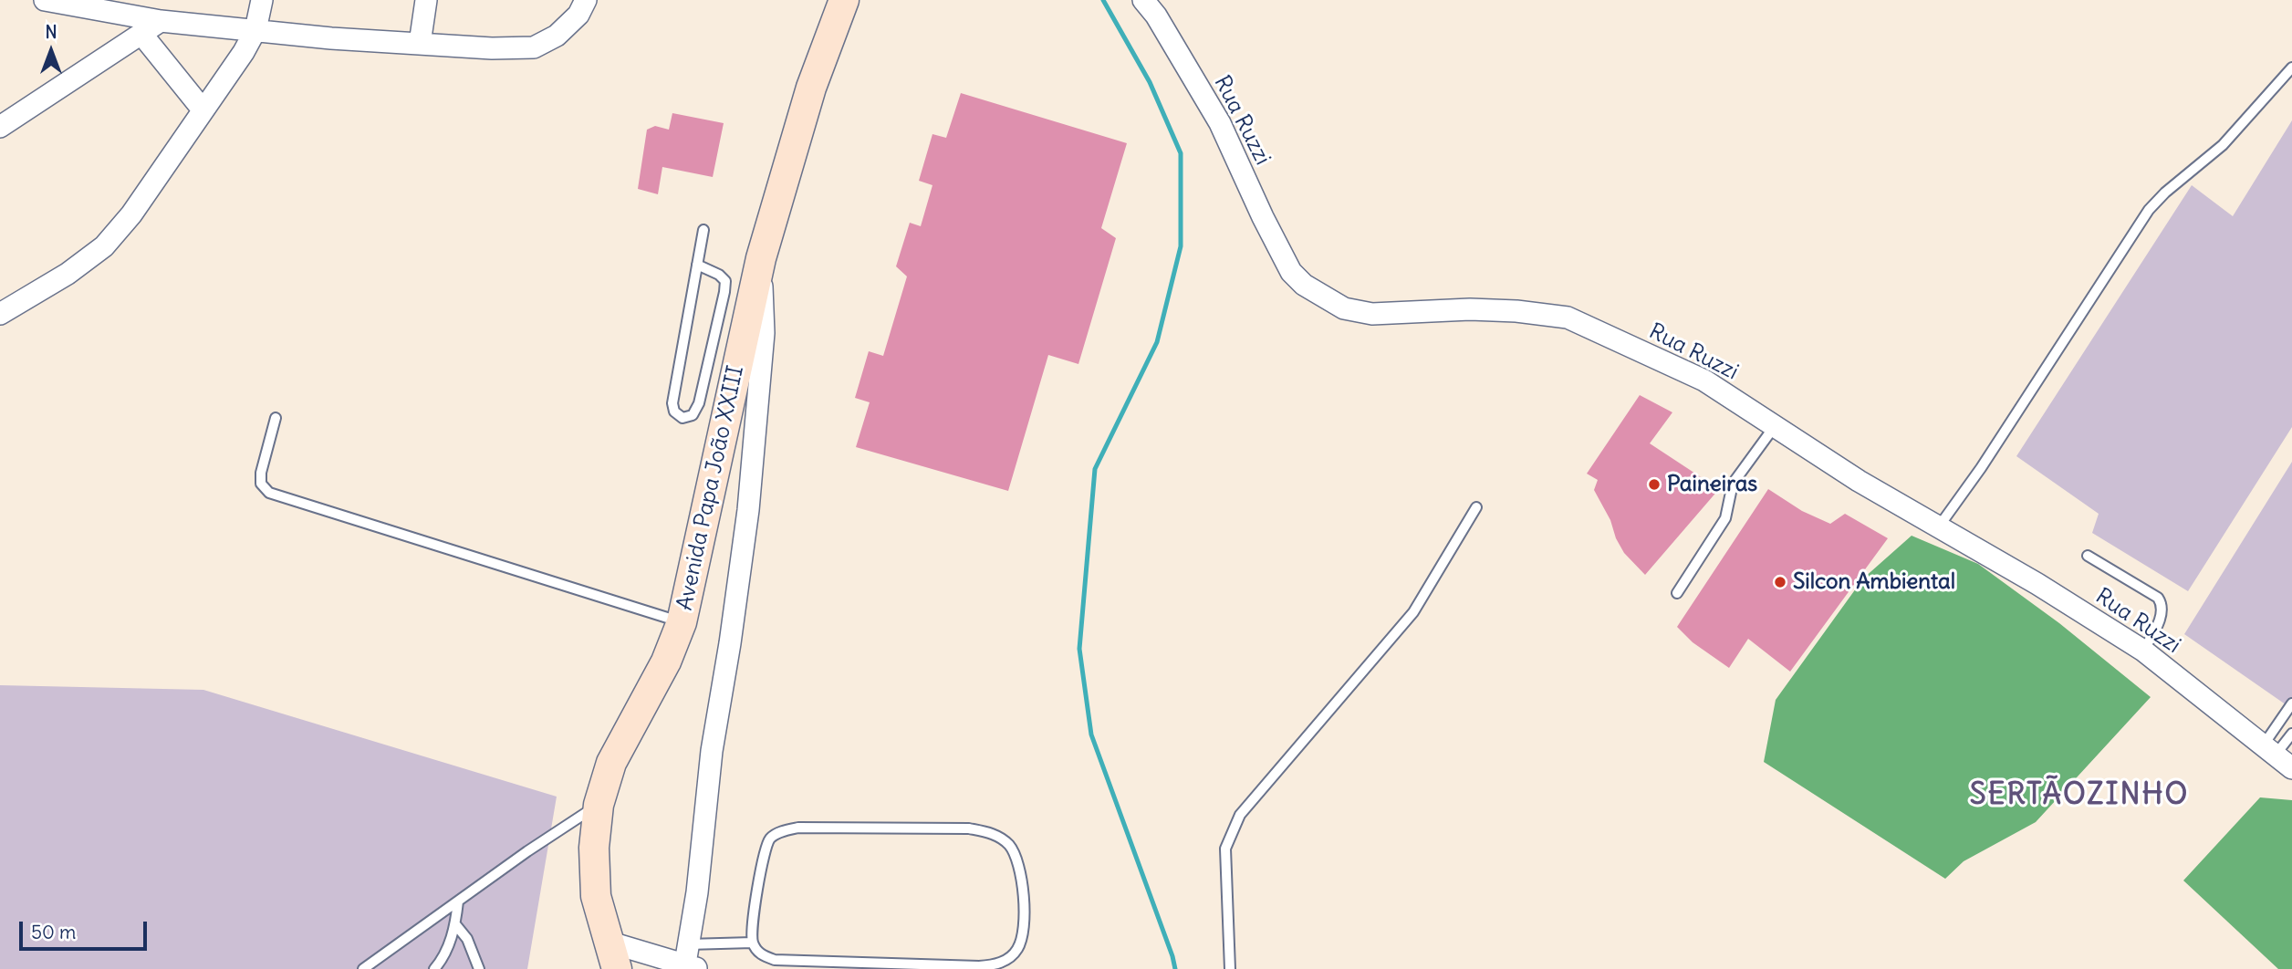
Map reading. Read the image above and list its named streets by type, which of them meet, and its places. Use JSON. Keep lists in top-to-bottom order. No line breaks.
{"streets":{"street":["Rua Ruzzi","Avenida Papa João XXIII"]},"districts":["SERTÃOZINHO"],"places":["Paineiras","Silcon Ambiental"],"scale_bar":"50 m","north":"top"}
